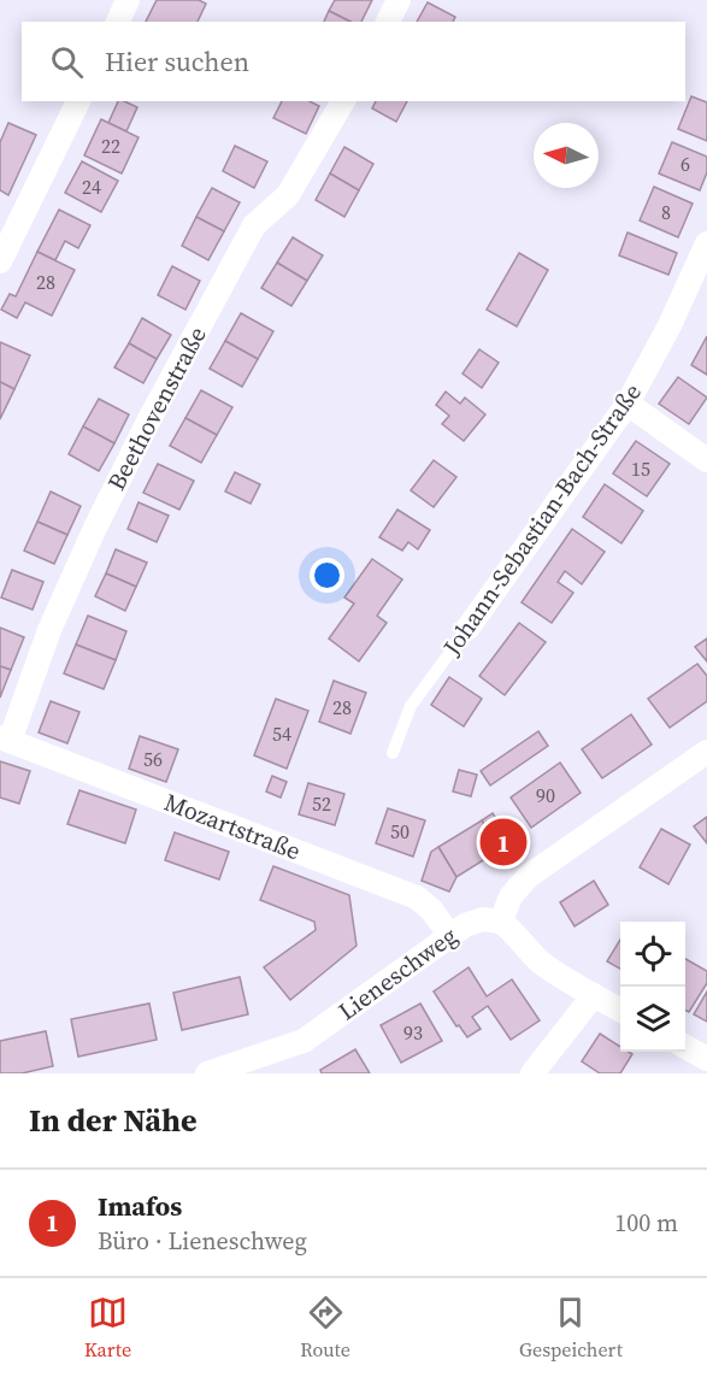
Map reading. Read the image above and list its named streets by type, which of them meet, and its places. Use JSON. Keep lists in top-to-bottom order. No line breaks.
{"streets":{"street":["Beethovenstraße","Johann-Sebastian-Bach-Straße","Mozartstraße","Lieneschweg"]},"crossings":[["Beethovenstraße","Mozartstraße"],["Mozartstraße","Lieneschweg"]],"house_numbers":["22","6","24","8","28","15","28","54","56","90","52","50","93"],"north":"left","page":{"search":"Hier suchen","pins":"1","heading":"In der Nähe","list":[{"mark":"1","name":"Imafos","note":"Büro · Lieneschweg","value":"100 m"}],"nav":["Karte","Route","Gespeichert"]}}
